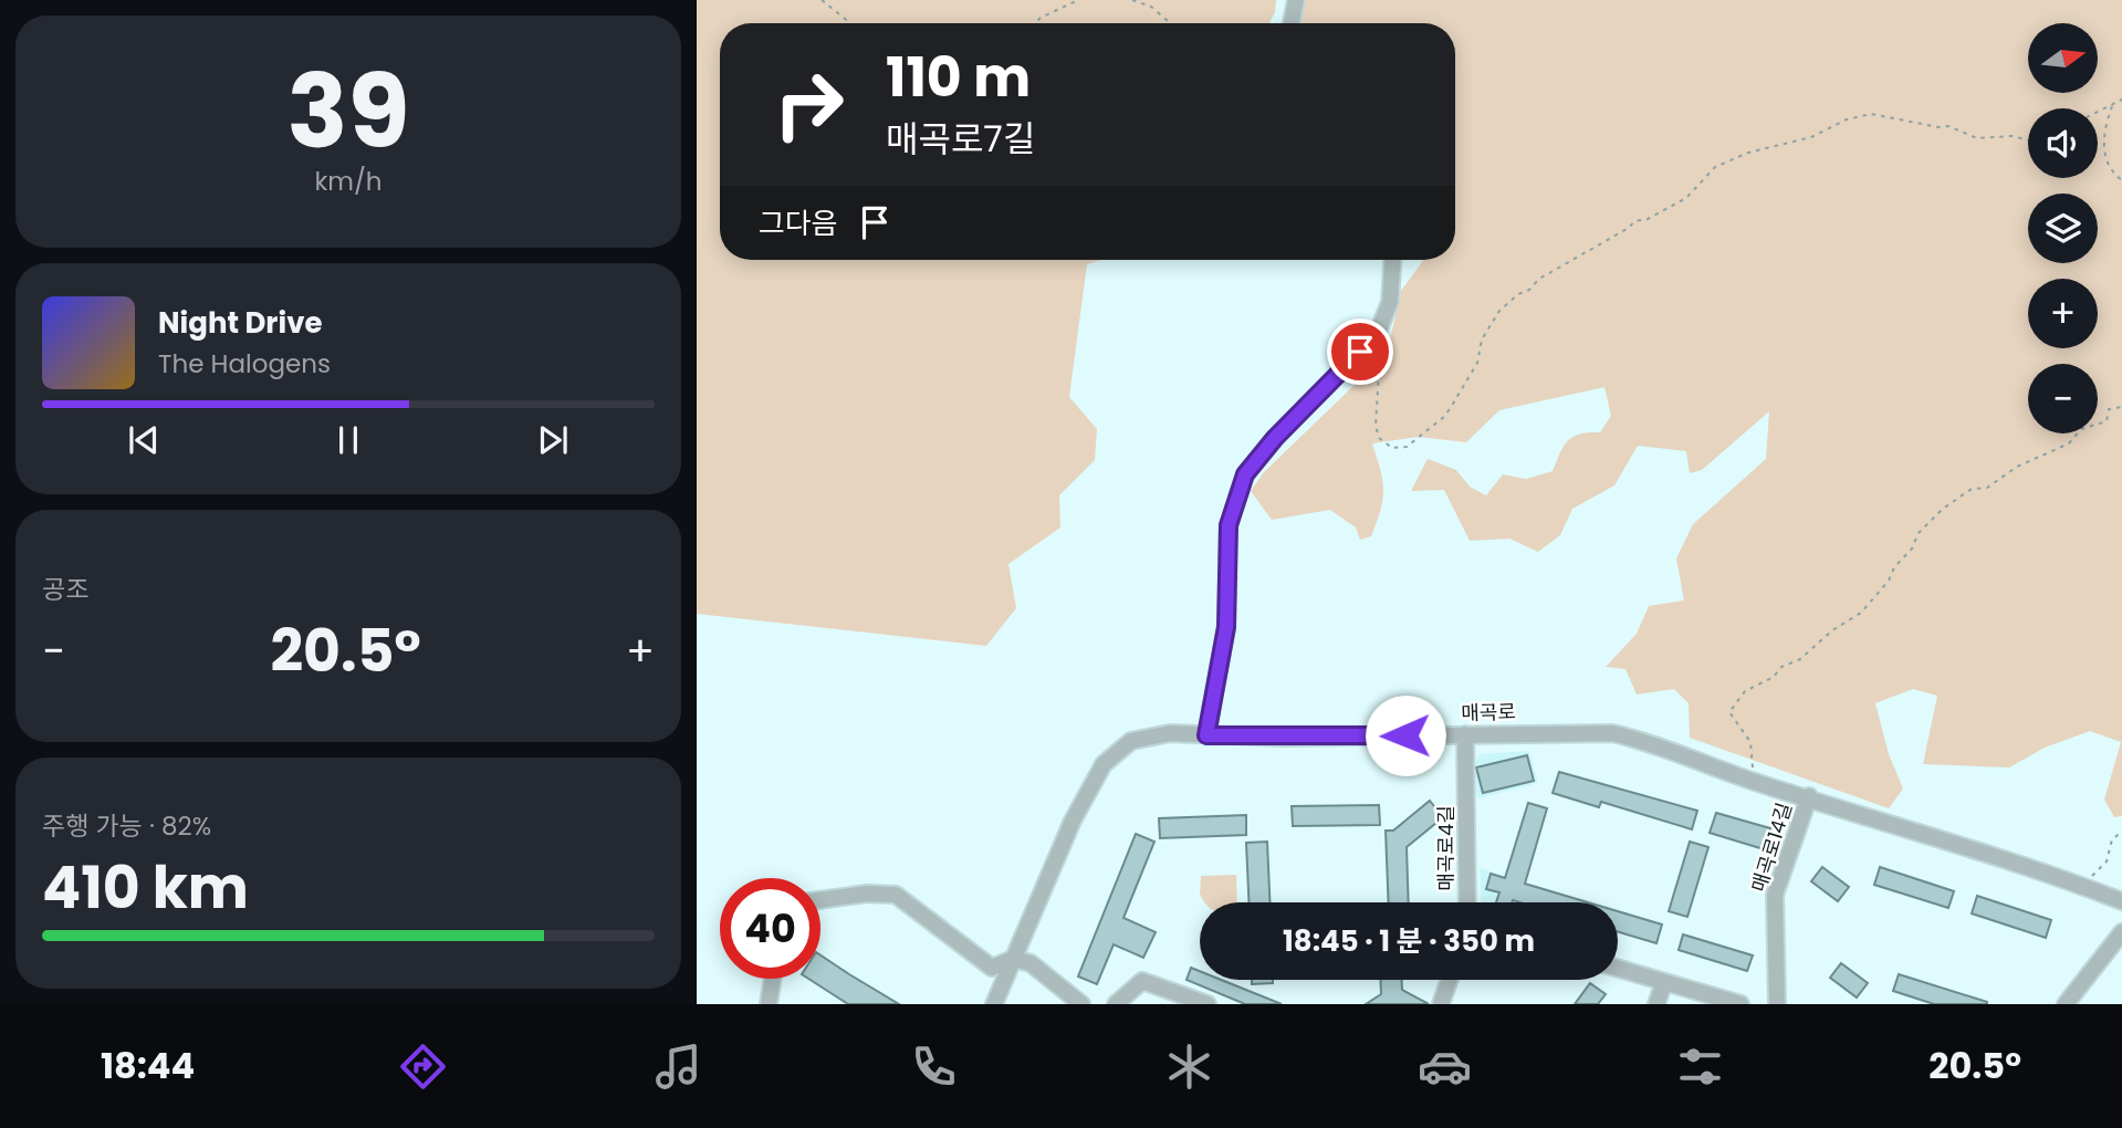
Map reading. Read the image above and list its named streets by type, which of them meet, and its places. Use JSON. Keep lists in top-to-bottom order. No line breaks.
{"streets":{"street":["매곡로","매곡로14길","매곡로4길"]},"crossings":[["매곡로","매곡로14길"],["매곡로","매곡로4길"]],"north":"right","page":{"tile":[["39","km/h"],"공조",["주행 가능 · 82%","410 km"]],"map_buttons":["+","−"],"turn":["110 m","매곡로7길"],"then":"그다음","song":["Night Drive","The Halogens"],"heat":["−","20.5°","+"],"limit":"40","trip":"18:45 · 1 분 · 350 m","tabs":["18:44","20.5°"]}}
